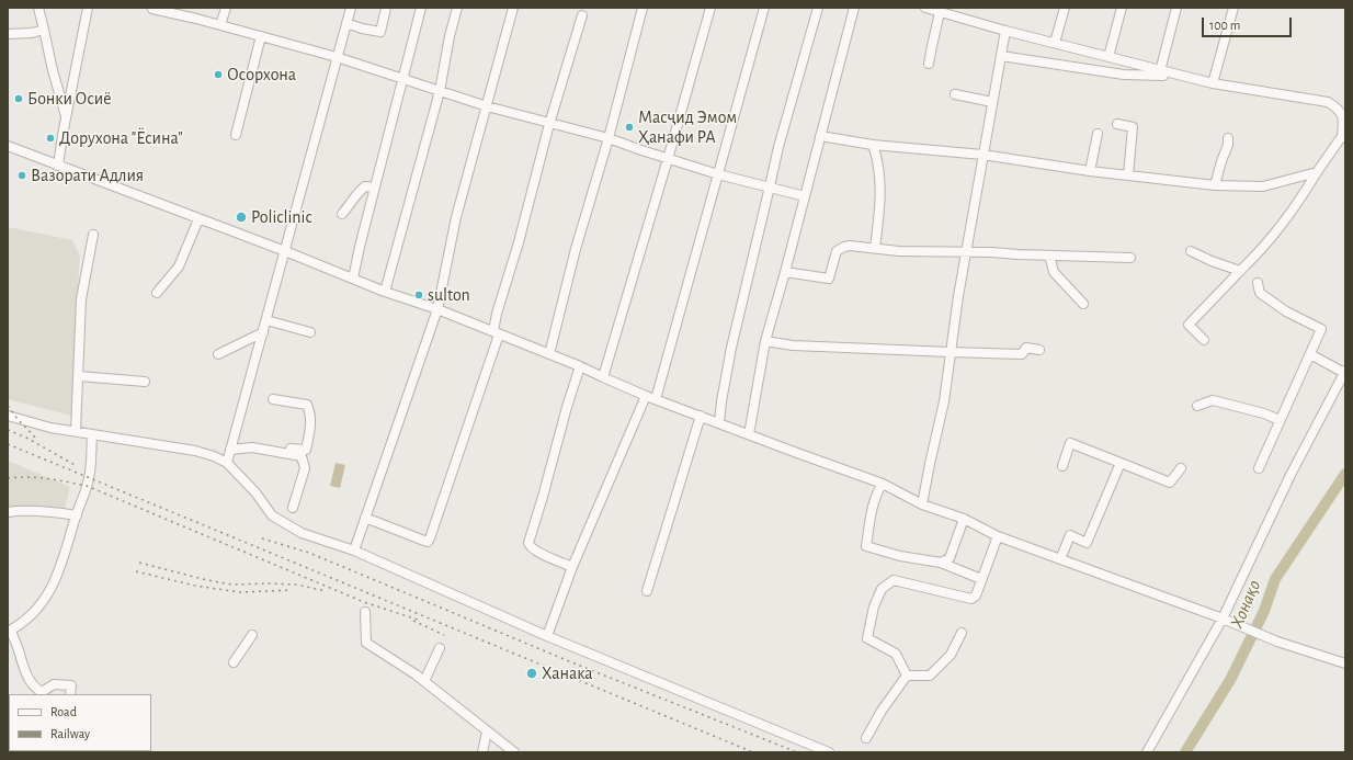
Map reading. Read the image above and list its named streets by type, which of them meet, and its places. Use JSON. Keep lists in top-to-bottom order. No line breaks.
{"water":["Хонақо"],"places":["Осорхона","Бонки Осиё","Масҷид Эмом Ҳанафи РА","Дорухона \"Ёсина\"","Вазорати Адлия","Policlinic","sulton","Ханака"],"legend":["Road","Railway"],"scale_bar":"100 m"}
